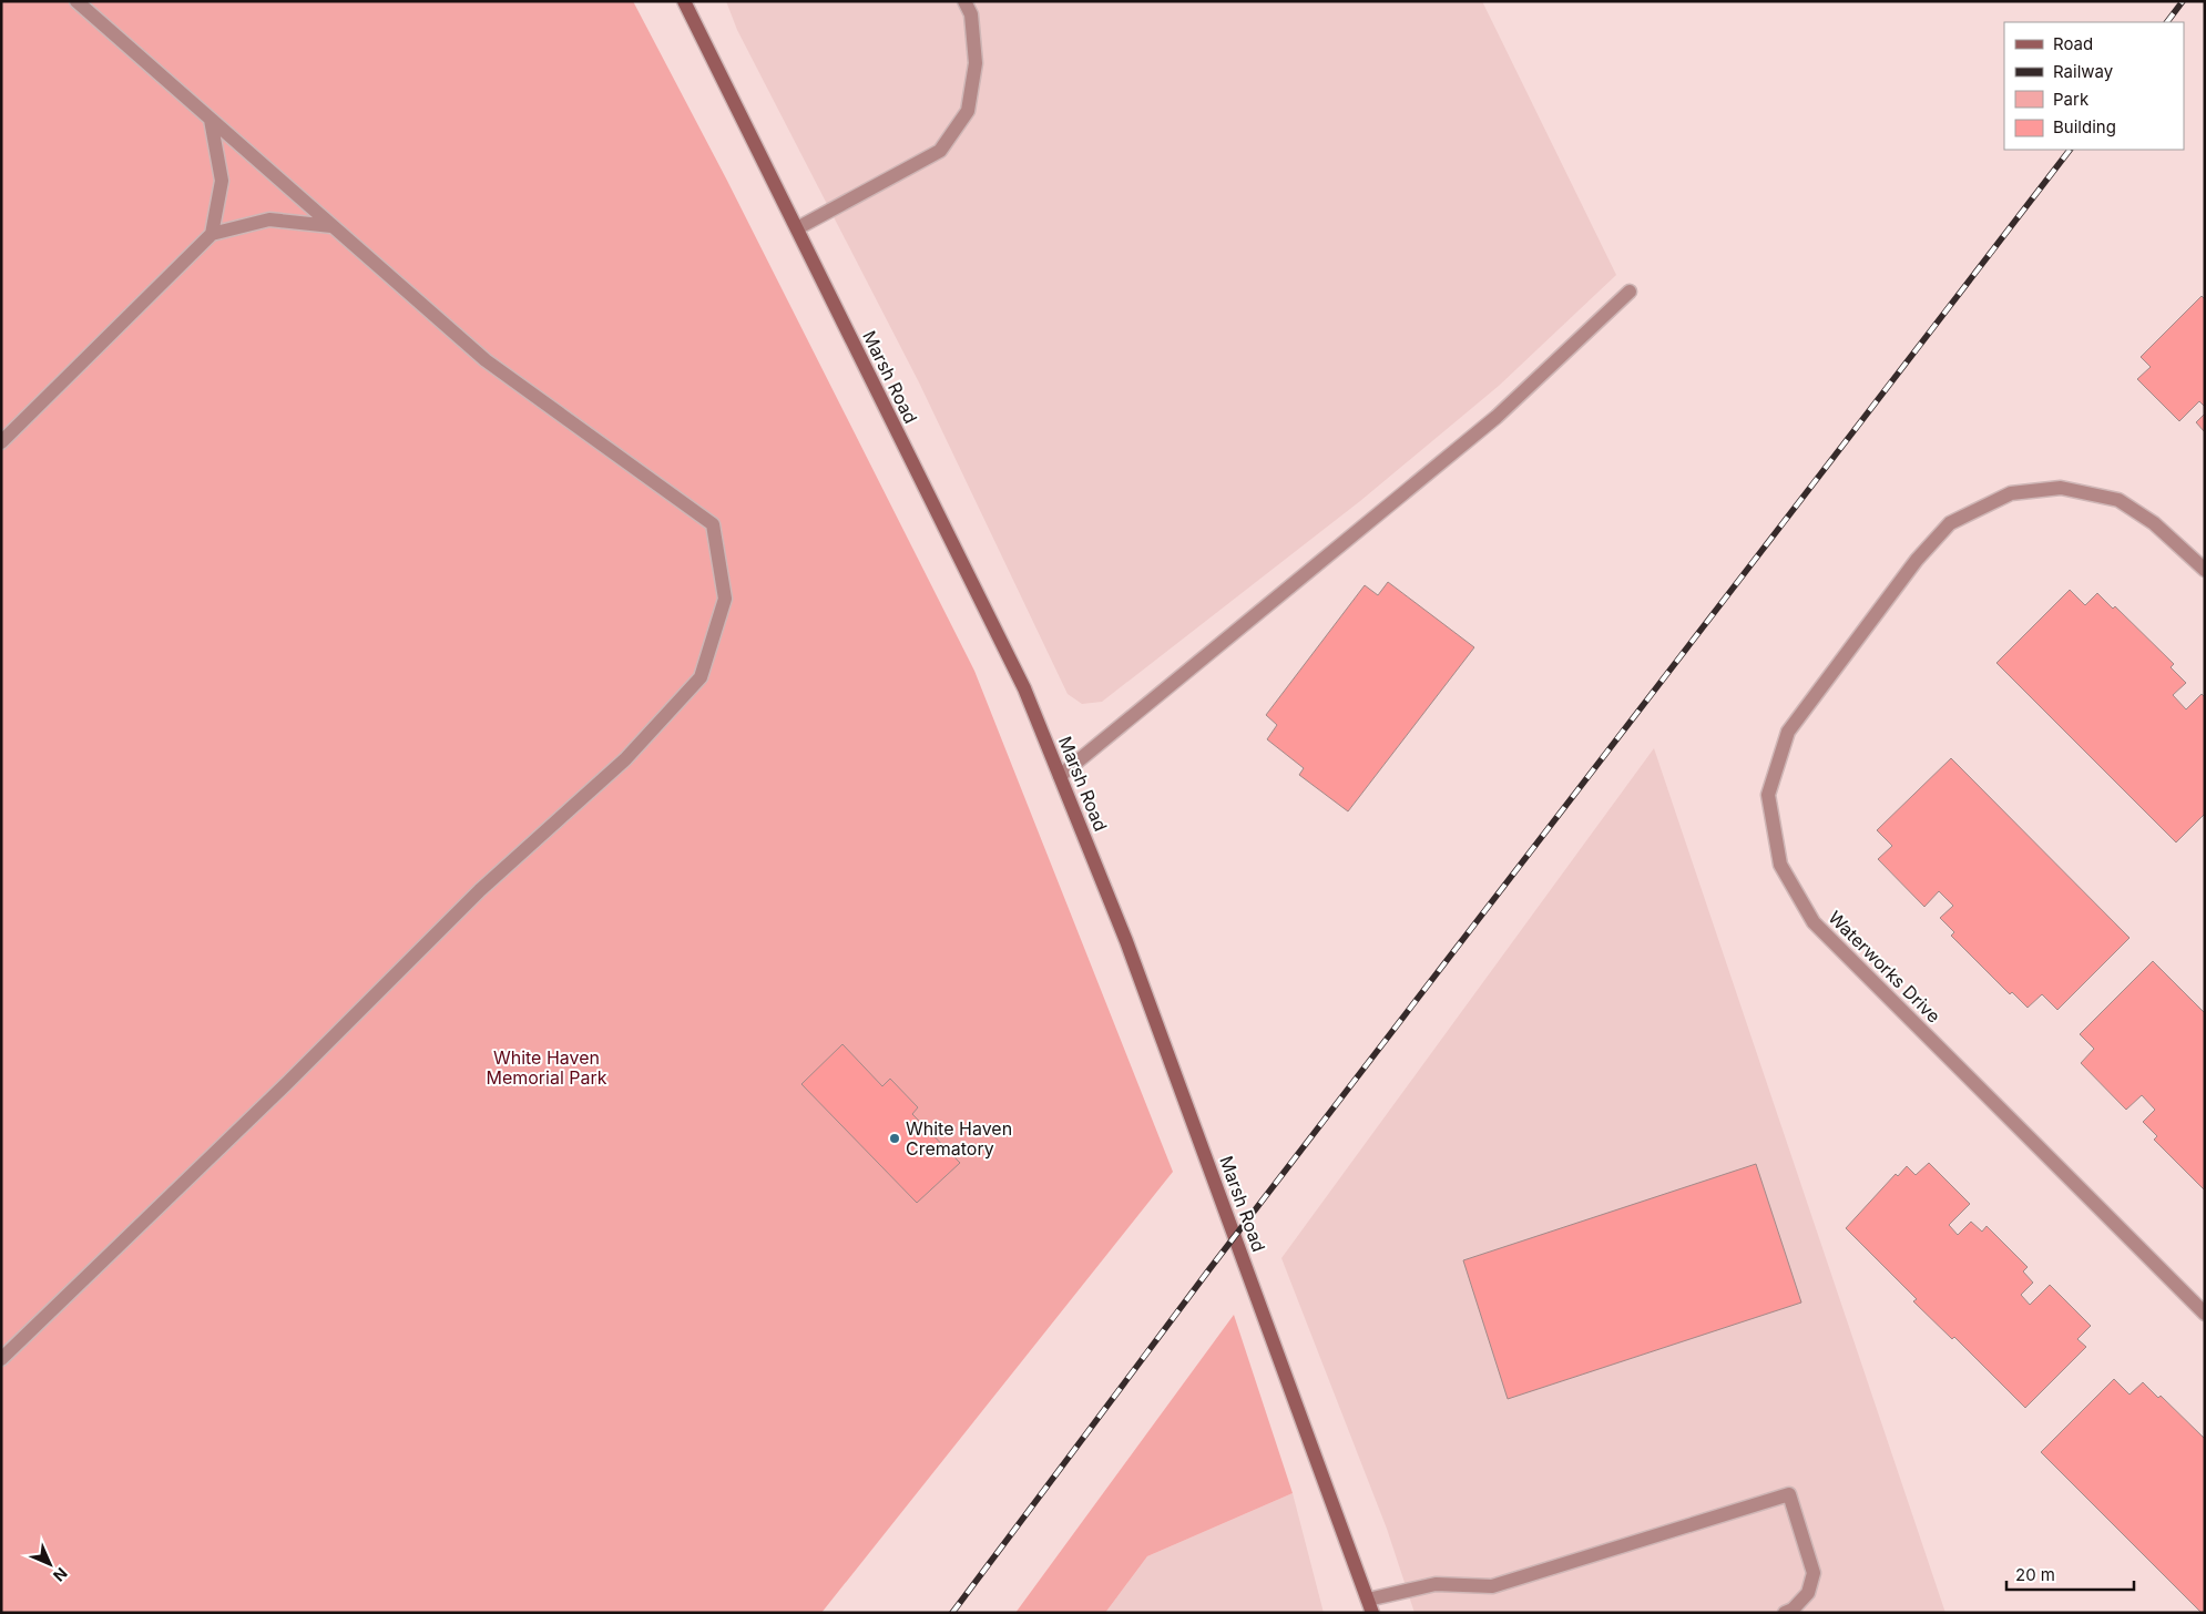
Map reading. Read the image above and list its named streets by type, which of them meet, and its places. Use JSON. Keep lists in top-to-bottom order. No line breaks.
{"streets":{"street":["Marsh Road","Waterworks Drive"]},"parks":["White Haven Memorial Park"],"places":["White Haven Crematory"],"legend":["Road","Railway","Park","Building"],"scale_bar":"20 m","north":"bottom right"}
